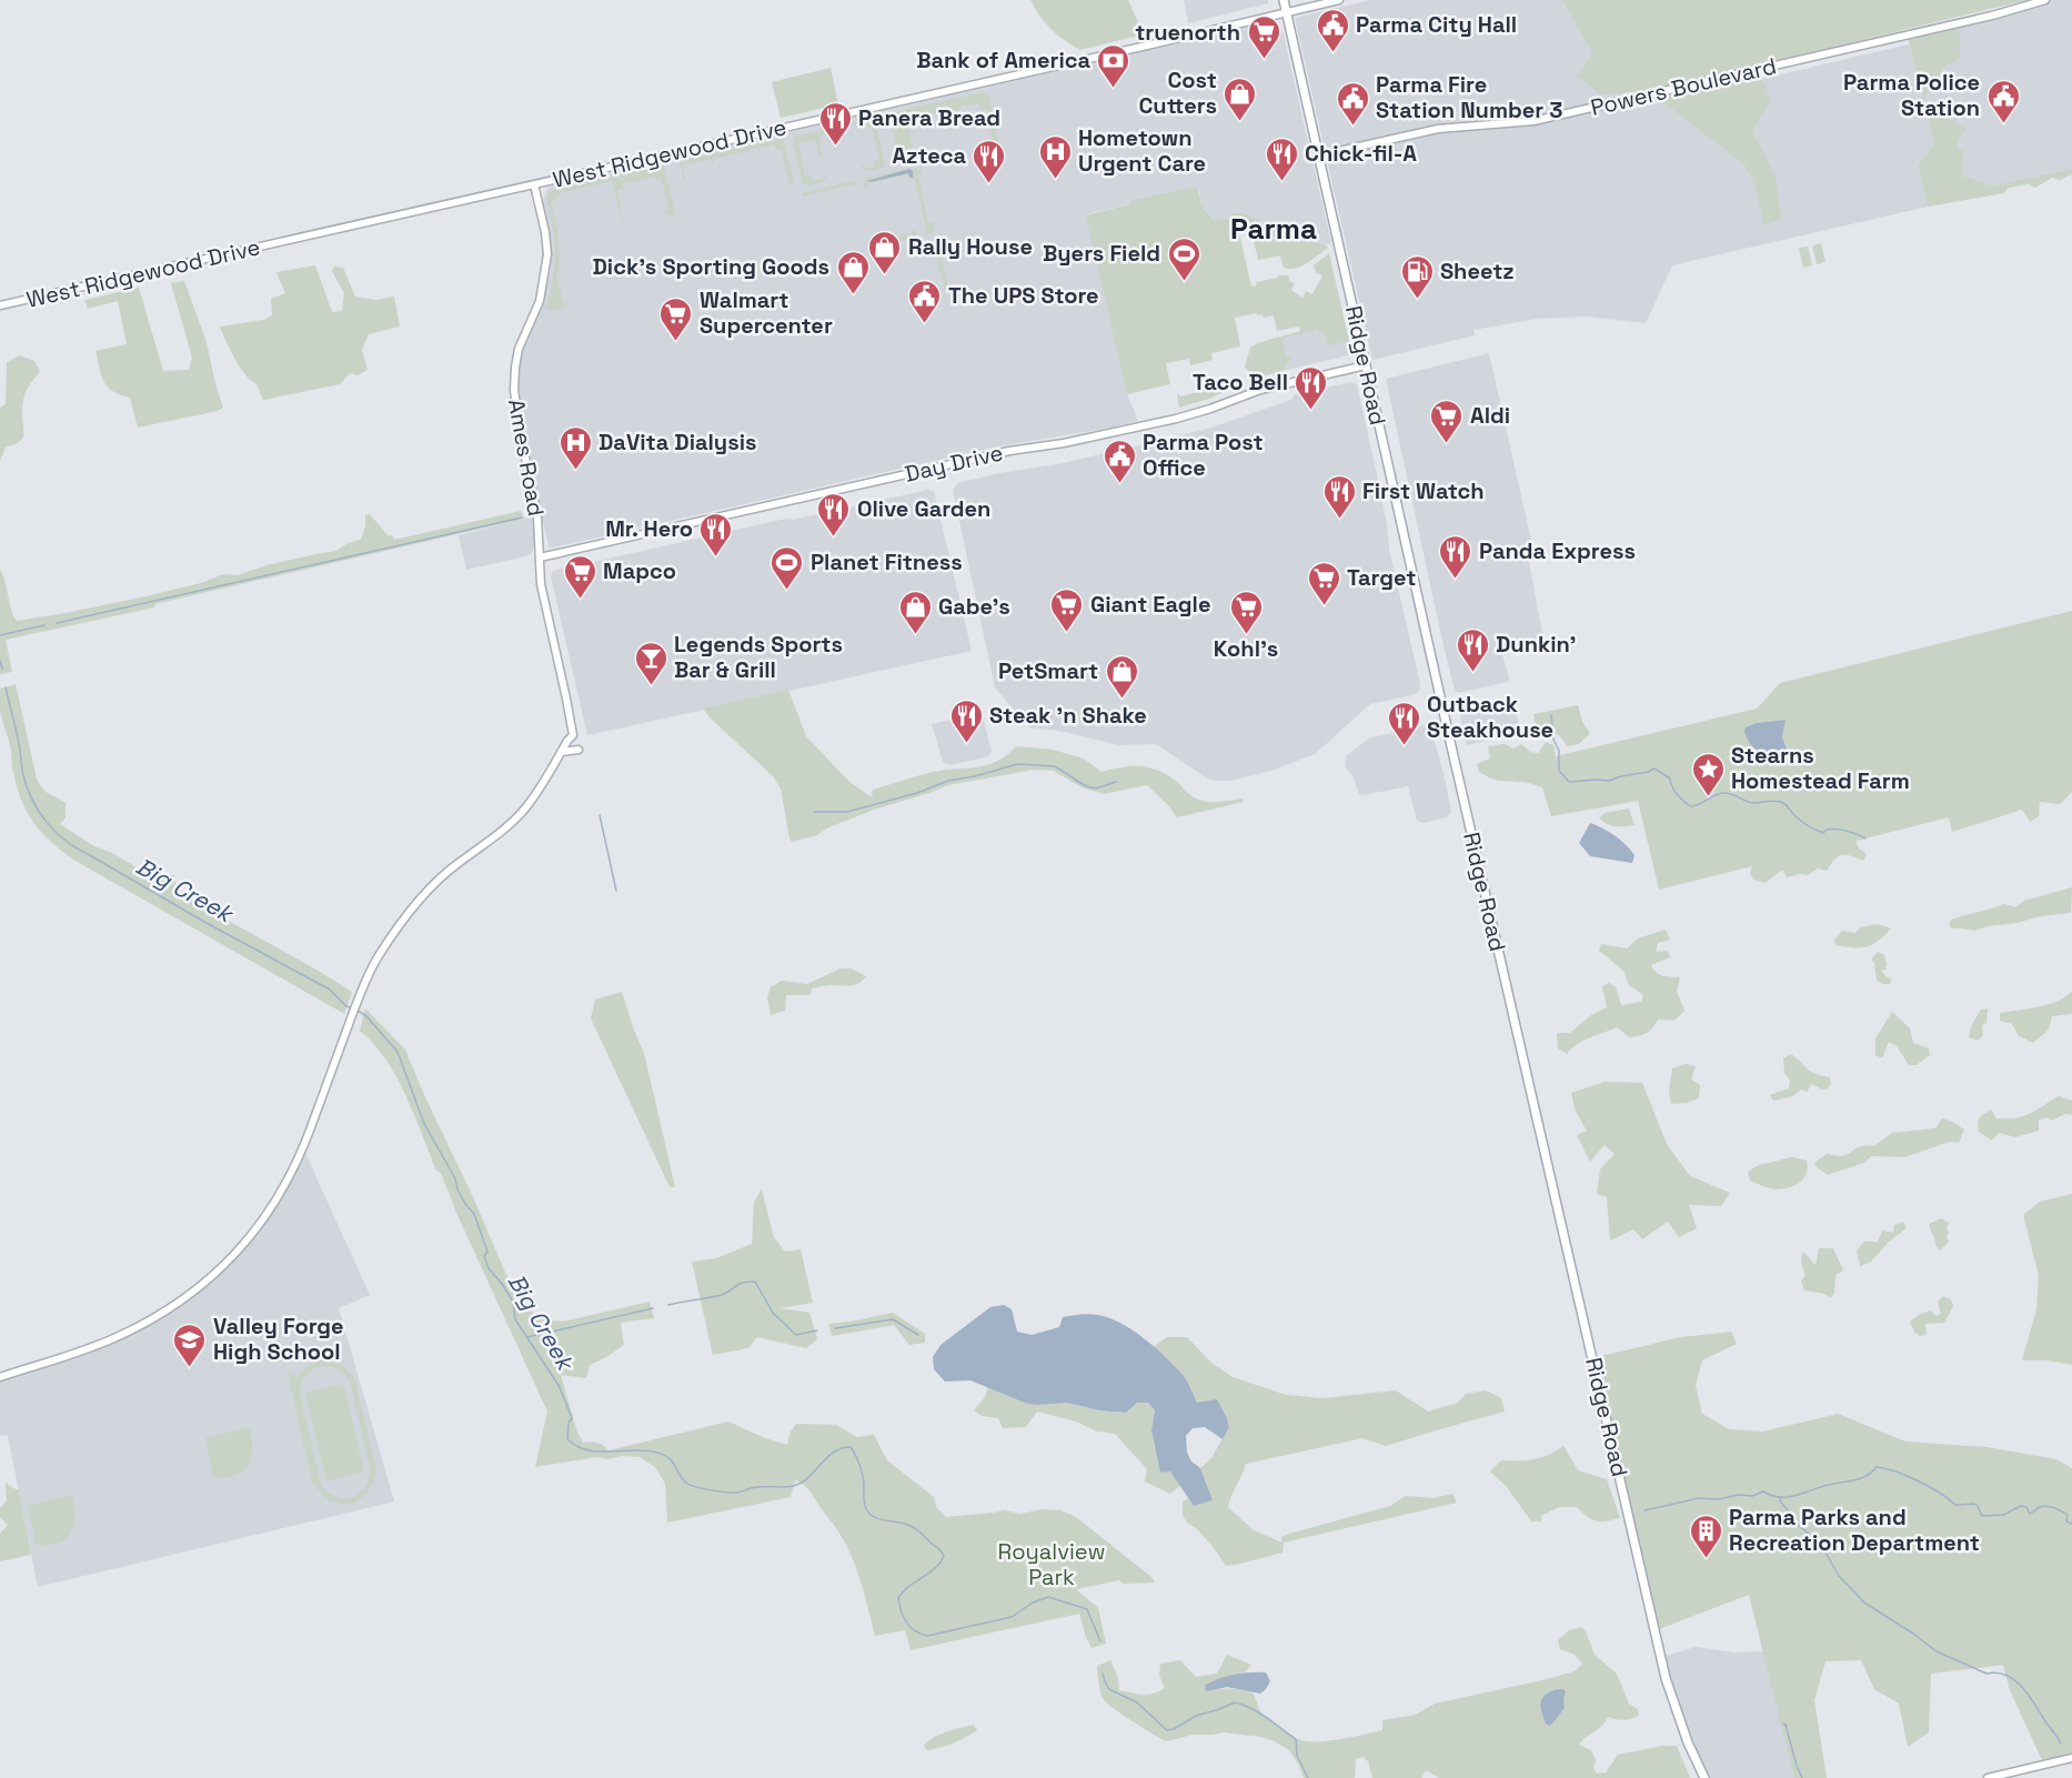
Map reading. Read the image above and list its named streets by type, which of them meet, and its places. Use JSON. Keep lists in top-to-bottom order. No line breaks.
{"streets":{"main road":["Ridge Road"],"street":["Powers Boulevard","West Ridgewood Drive","Ames Road","Day Drive"]},"crossings":[["Powers Boulevard","Ridge Road"],["West Ridgewood Drive","Ridge Road"],["West Ridgewood Drive","Ames Road"],["Ridge Road","Day Drive"],["Ames Road","Day Drive"]],"districts":["Parma"],"water":["Big Creek"],"parks":["Royalview Park"],"places":{"public building":["Parma City Hall","Parma Police Station","Parma Fire Station Number 3","The UPS Store","Parma Post Office"],"supermarket":["truenorth","Walmart Supercenter","Aldi","Mapco","Target","Giant Eagle","Kohl's"],"bank":["Bank of America"],"shop":["Cost Cutters","Rally House","Dick's Sporting Goods","Gabe's","PetSmart"],"restaurant":["Panera Bread","Chick-fil-A","Azteca","Taco Bell","First Watch","Olive Garden","Mr. Hero","Panda Express","Dunkin'","Steak 'n Shake","Outback Steakhouse"],"hospital":["Hometown Urgent Care","DaVita Dialysis"],"sports":["Byers Field","Planet Fitness"],"fuel station":["Sheetz"],"bar":["Legends Sports Bar & Grill"],"place":["Stearns Homestead Farm"],"school or university":["Valley Forge High School"],"building":["Parma Parks and Recreation Department"]}}
